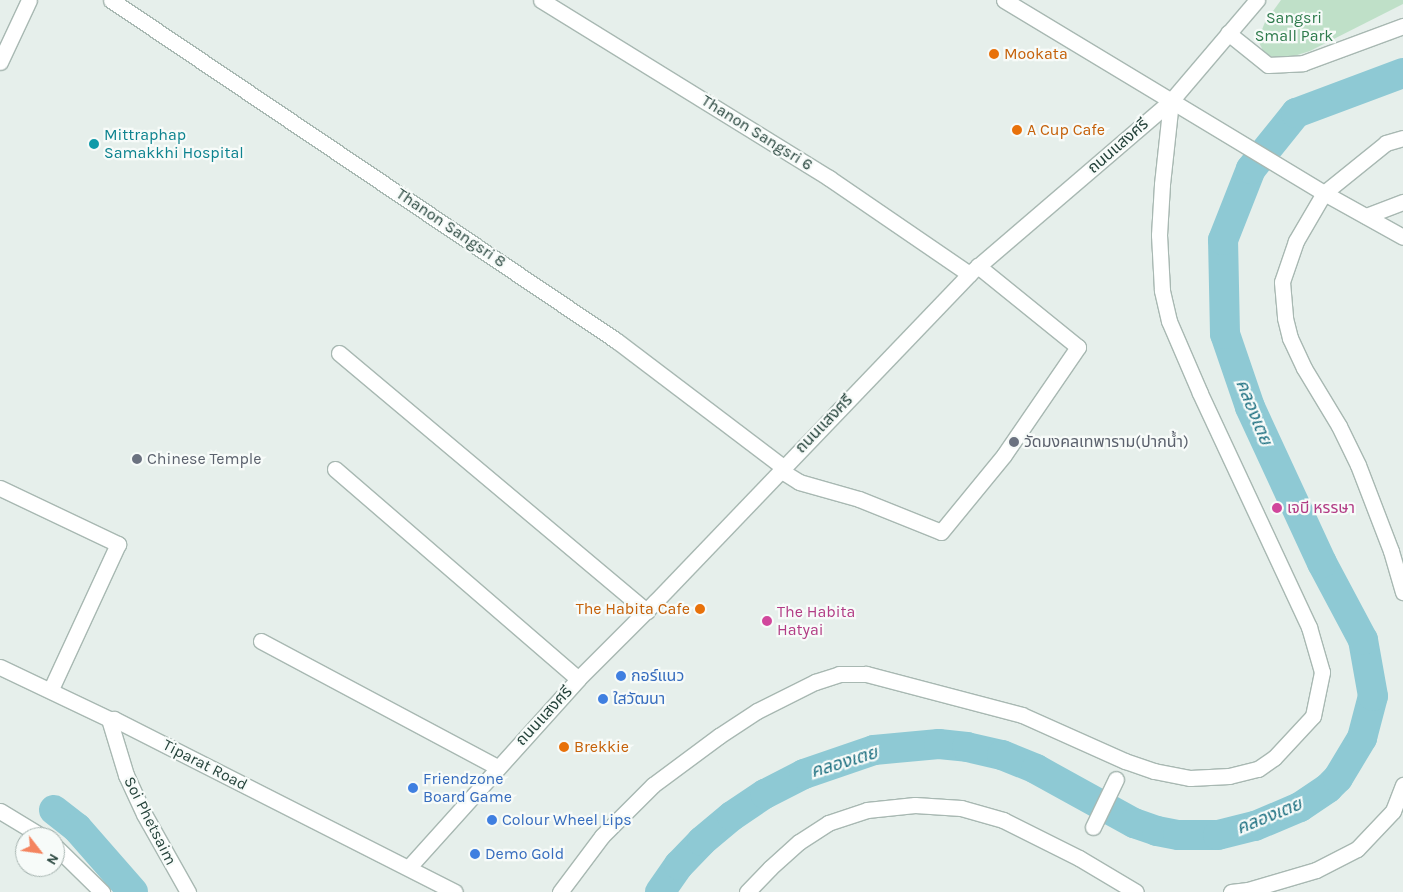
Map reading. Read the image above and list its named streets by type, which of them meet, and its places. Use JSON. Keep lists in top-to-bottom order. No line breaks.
{"streets":{"street":["Thanon Sangsri 6","ถนนเเสงศรี","Thanon Sangsri 8","Tiparat Road","Soi Phetsaim"]},"crossings":[["Thanon Sangsri 6","ถนนเเสงศรี"],["Thanon Sangsri 6","Thanon Sangsri 8"],["ถนนเเสงศรี","Thanon Sangsri 8"],["ถนนเเสงศรี","Tiparat Road"],["Tiparat Road","Soi Phetsaim"]],"water":["คลองเตย"],"parks":["Sangsri Small Park"],"places":["Mookata","A Cup Cafe","Mittraphap Samakkhi Hospital","วัดมงคลเทพาราม(ปากน้ำ)","Chinese Temple","เจบี หรรษา","The Habita Cafe","The Habita Hatyai","กอร์แนว","ใสวัฒนา","Brekkie","Friendzone Board Game","Colour Wheel Lips","Demo Gold"],"north":"bottom right"}
